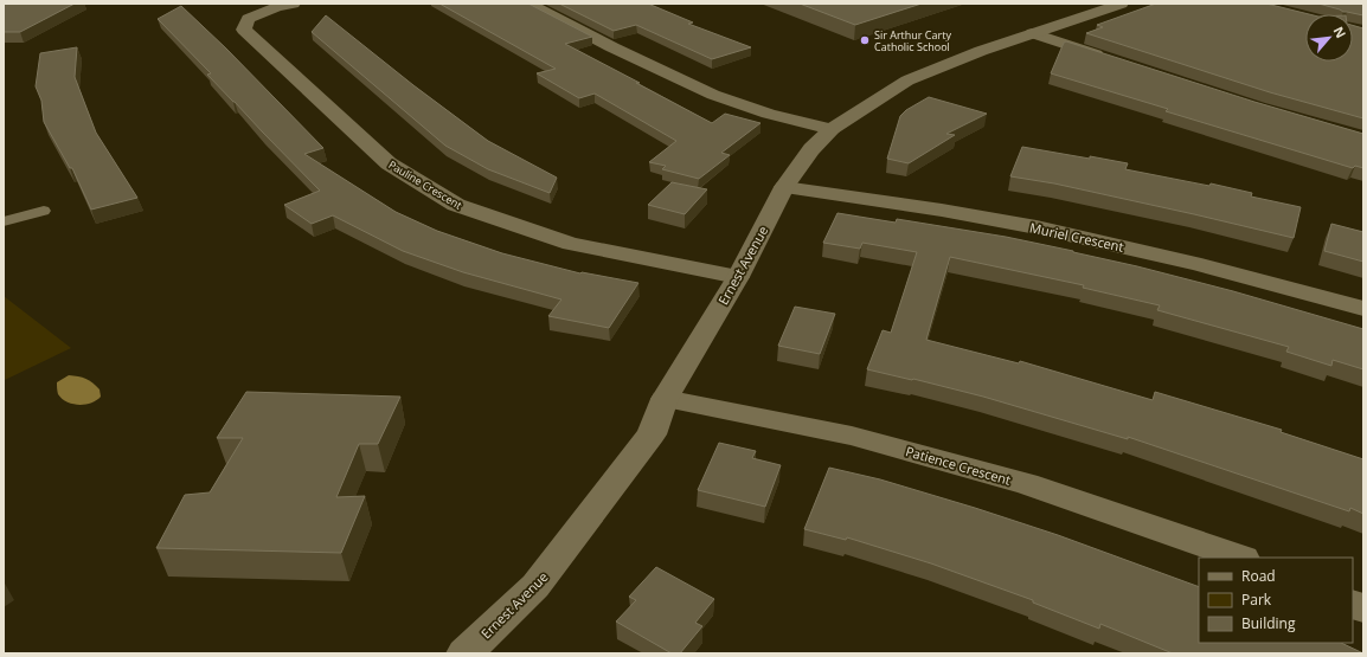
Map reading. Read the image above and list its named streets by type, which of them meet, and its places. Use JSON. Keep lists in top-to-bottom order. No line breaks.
{"streets":{"street":["Pauline Crescent","Muriel Crescent","Ernest Avenue","Patience Crescent"]},"crossings":[["Pauline Crescent","Ernest Avenue"],["Muriel Crescent","Ernest Avenue"],["Ernest Avenue","Patience Crescent"]],"places":["Sir Arthur Carty Catholic School"],"legend":["Road","Park","Building"],"north":"top right"}
